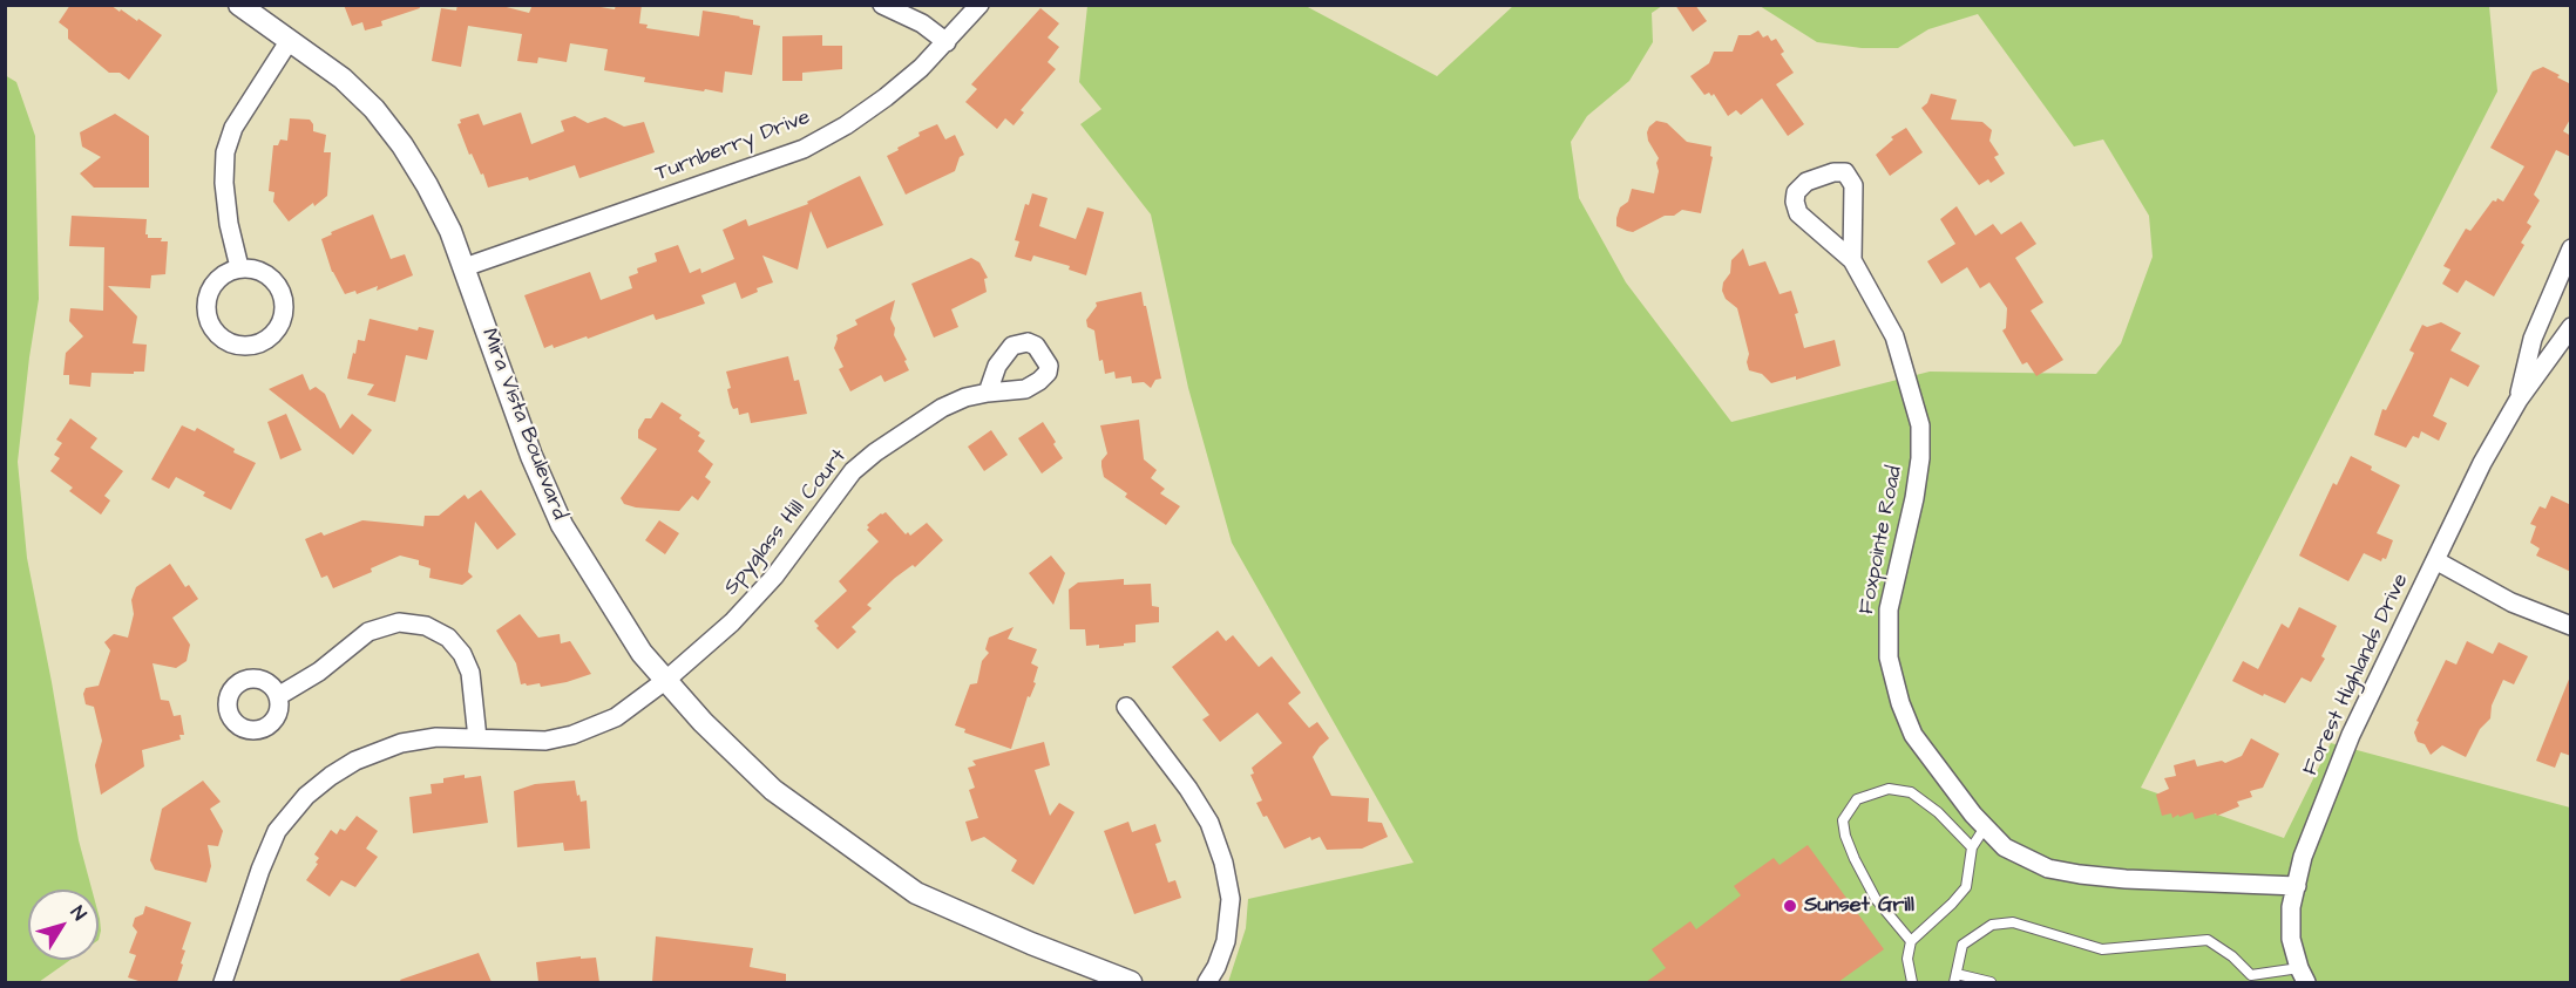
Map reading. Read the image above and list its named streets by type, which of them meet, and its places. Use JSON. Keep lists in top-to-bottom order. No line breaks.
{"streets":{"street":["Turnberry Drive","Mira Vista Boulevard","Spyglass Hill Court","Foxpointe Road","Forest Highlands Drive"]},"crossings":[["Turnberry Drive","Mira Vista Boulevard"],["Mira Vista Boulevard","Spyglass Hill Court"],["Foxpointe Road","Forest Highlands Drive"]],"places":["Sunset Grill"],"north":"top right"}
